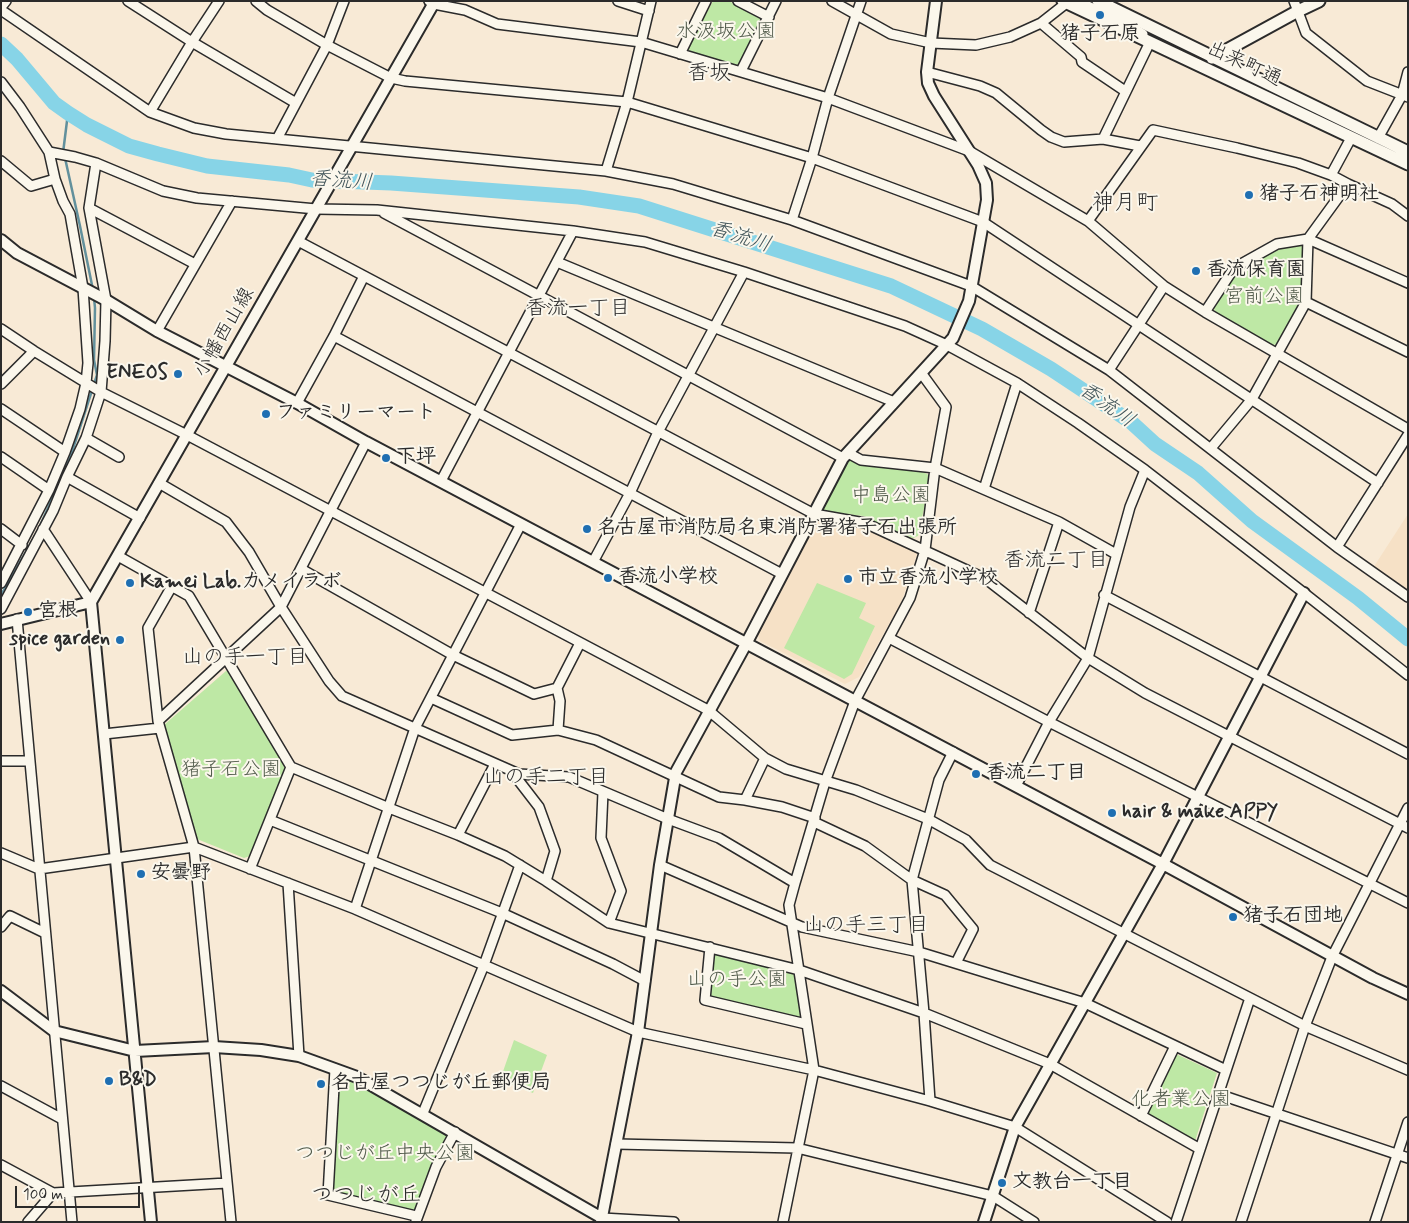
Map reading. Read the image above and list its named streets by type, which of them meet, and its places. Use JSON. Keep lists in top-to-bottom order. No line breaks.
{"streets":{"main road":["出来町通"],"street":["小幡西山線"]},"districts":["香坂","神月町","香流一丁目","香流二丁目","山の手一丁目","山の手二丁目","山の手三丁目","つつじが丘"],"water":["香流川"],"parks":["水汲坂公園","宮前公園","中島公園","猪子石公園","山の手公園","化者業公園","つつじが丘中央公園"],"places":["猪子石原","猪子石神明社","香流保育園","ENEOS","ファミリーマート","下坪","名古屋市消防局名東消防署猪子石出張所","香流小学校","市立香流小学校","Kamei Lab.カメイラボ","宮根","spice garden","香流二丁目","hair & make APPY","安曇野","猪子石団地","B&D","名古屋つつじが丘郵便局","文教台一丁目"],"scale_bar":"100 m"}
